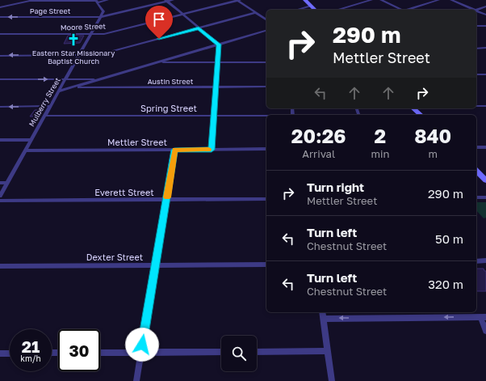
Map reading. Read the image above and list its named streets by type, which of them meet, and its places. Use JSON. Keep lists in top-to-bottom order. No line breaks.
{"streets":{"street":["Page Street","Moore Street","Austin Street","Mulberry Street","Spring Street","Mettler Street","Everett Street","Dexter Street"]},"crossings":[["Page Street","Mulberry Street"],["Moore Street","Mulberry Street"],["Mulberry Street","Spring Street"],["Mulberry Street","Mettler Street"]],"places":{"church":["Eastern Star Missionary Baptist Church"]},"page":{"turn":["290 m","Mettler Street"],"eta":["20:26","Arrival","2","min","840","m"],"list":[{"name":"Turn right","note":"Mettler Street","value":"290 m"},{"name":"Turn left","note":"Chestnut Street","value":"50 m"},{"name":"Turn left","note":"Chestnut Street","value":"320 m"}],"speed":"21 km/h","limit":"30"}}
